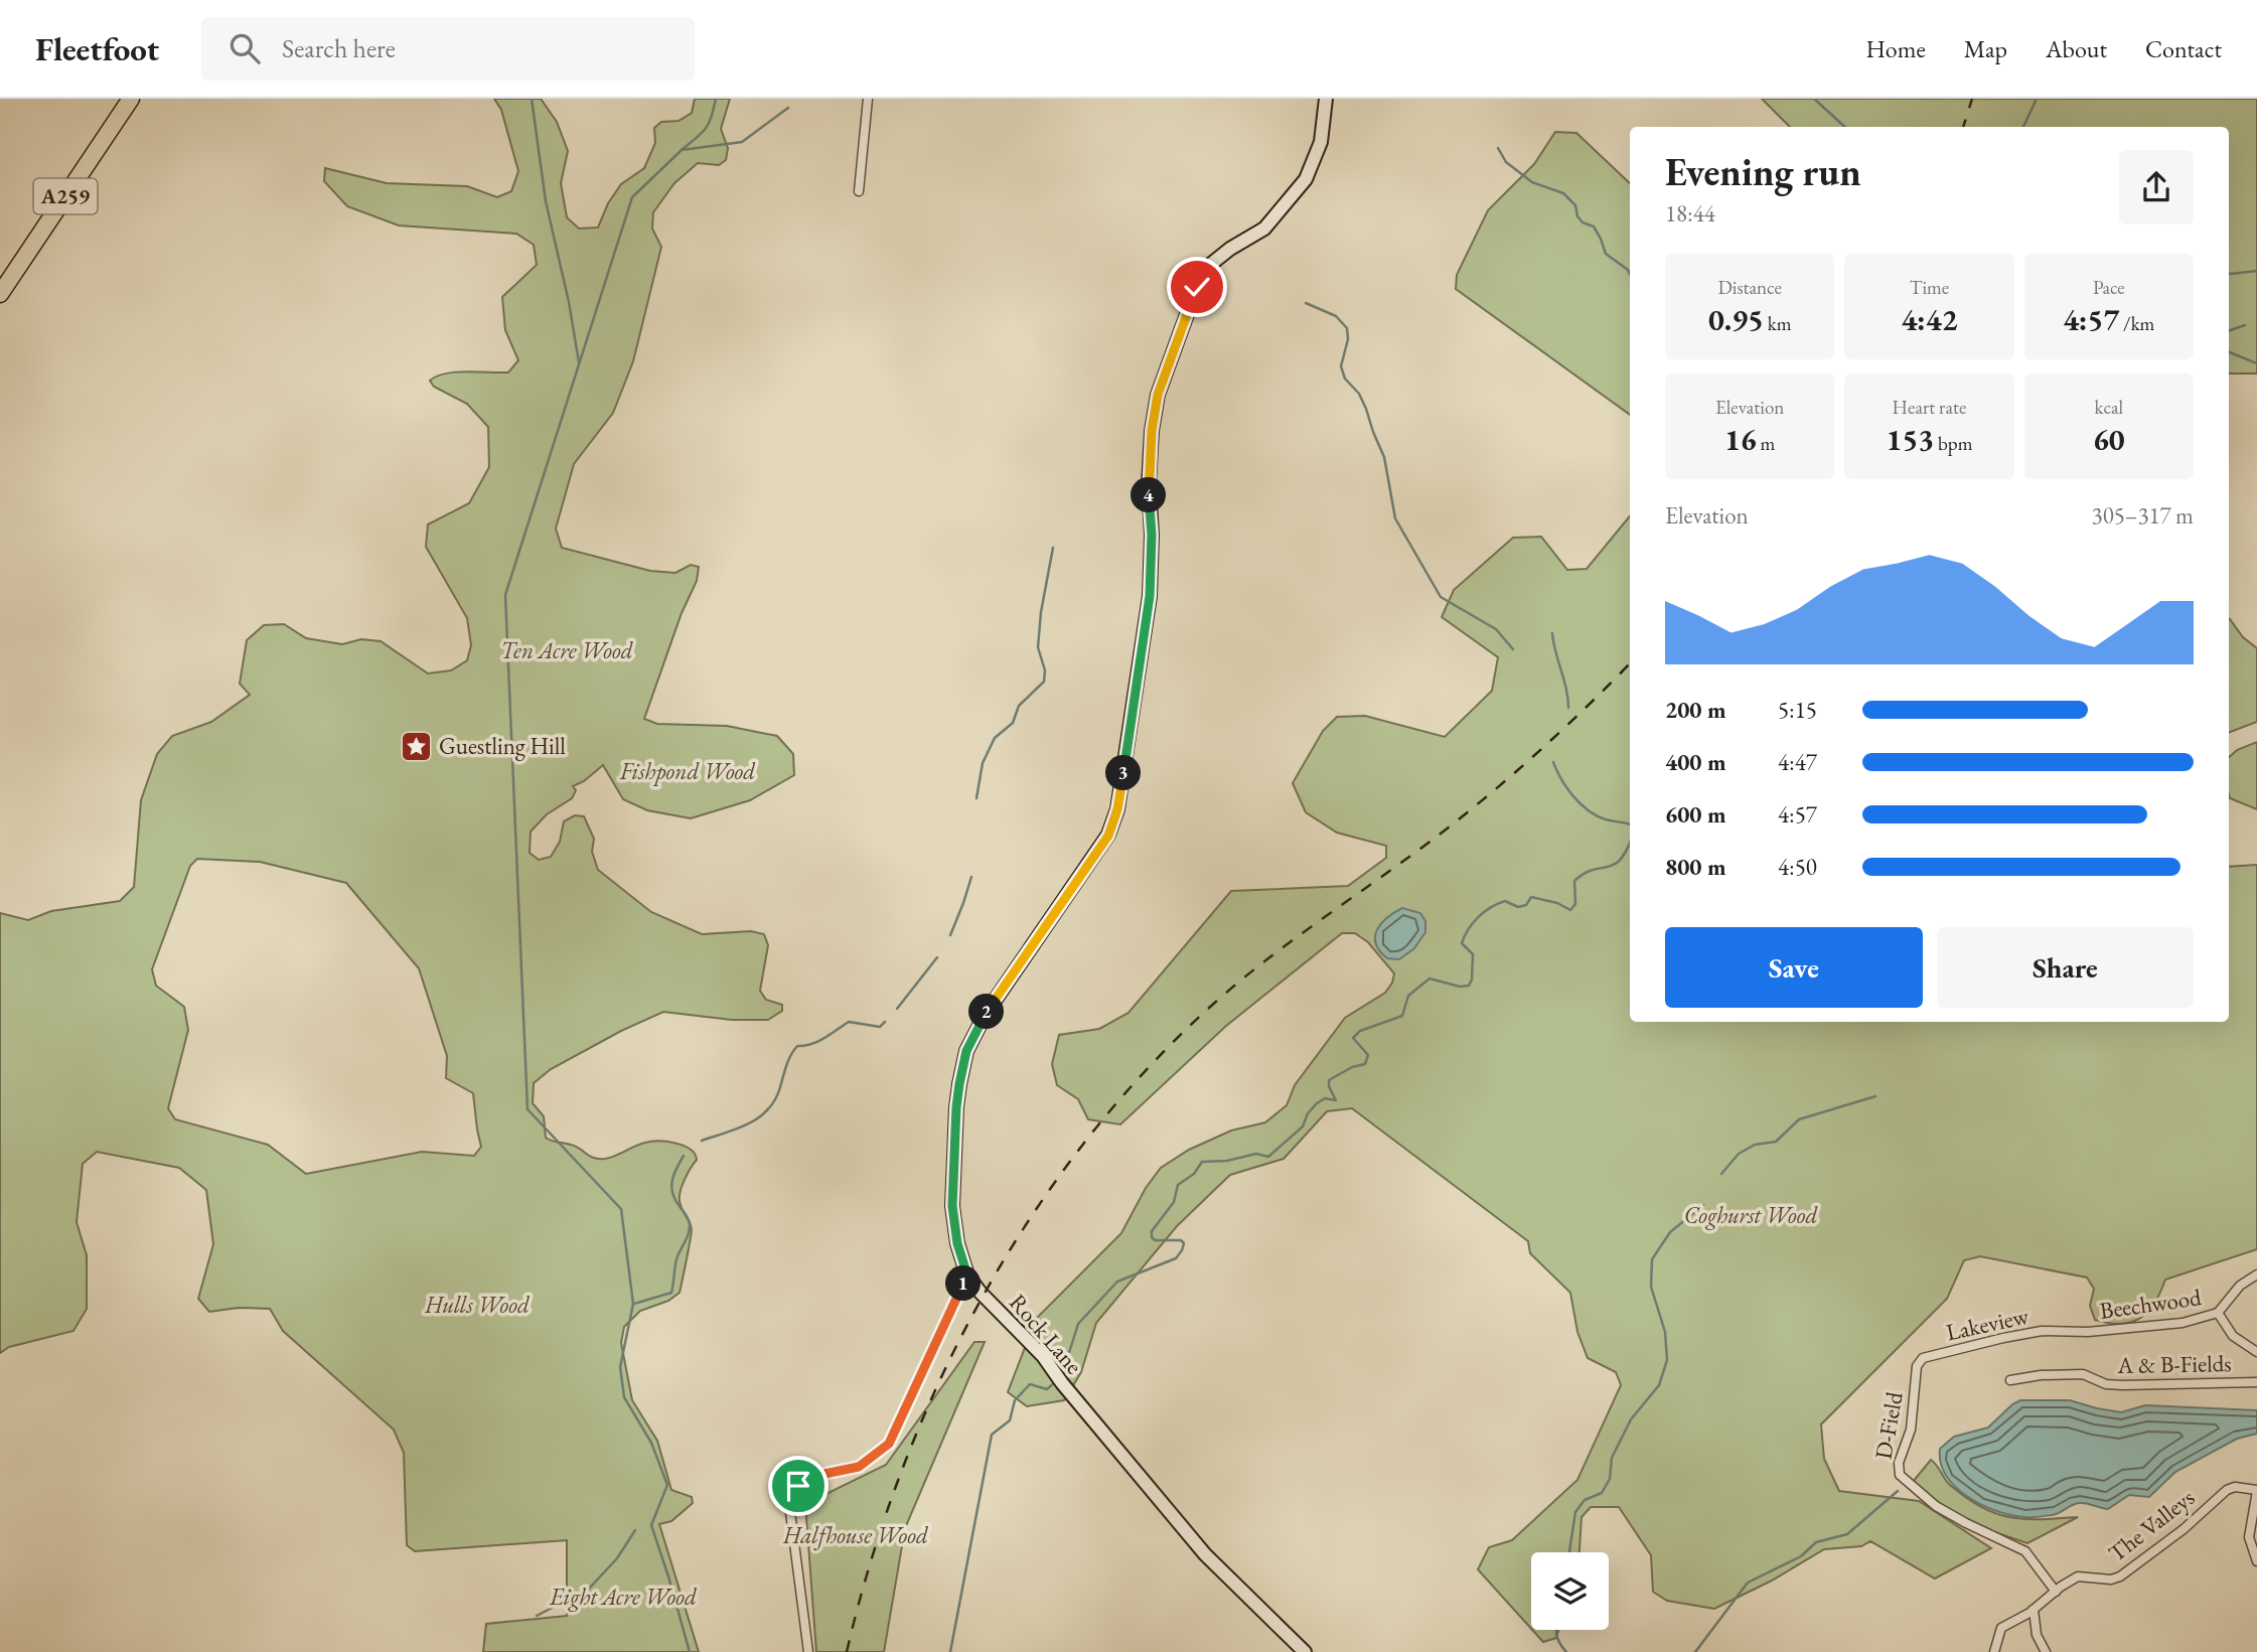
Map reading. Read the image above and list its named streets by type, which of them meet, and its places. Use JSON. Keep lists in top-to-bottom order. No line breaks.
{"streets":{"highway":["A259"],"street":["Beechwood","Lakeview","Rock Lane","A & B-Fields","D-Field","The Valleys"]},"crossings":[["Beechwood","Lakeview"],["Lakeview","D-Field"],["D-Field","The Valleys"]],"parks":["Ten Acre Wood","Fishpond Wood","Coghurst Wood","Hulls Wood","Halfhouse Wood","Eight Acre Wood"],"places":{"place":["Guestling Hill"]},"page":{"header":"Fleetfoot","search":"Search here","nav":["Home","Map","About","Contact"],"heading":["Evening run","18:44"],"stats":[["Distance","0.95 km"],["Time","4:42"],["Pace","4:57 /km"],["Elevation","16 m"],["Heart rate","153 bpm"],["kcal","60"]],"pins":["4","3","2","1"],"chart":["Elevation","305–317 m"],"list":[{"name":"200 m","note":"5:15"},{"name":"400 m","note":"4:47"},{"name":"600 m","note":"4:57"},{"name":"800 m","note":"4:50"}],"buttons":["Save","Share"]}}
